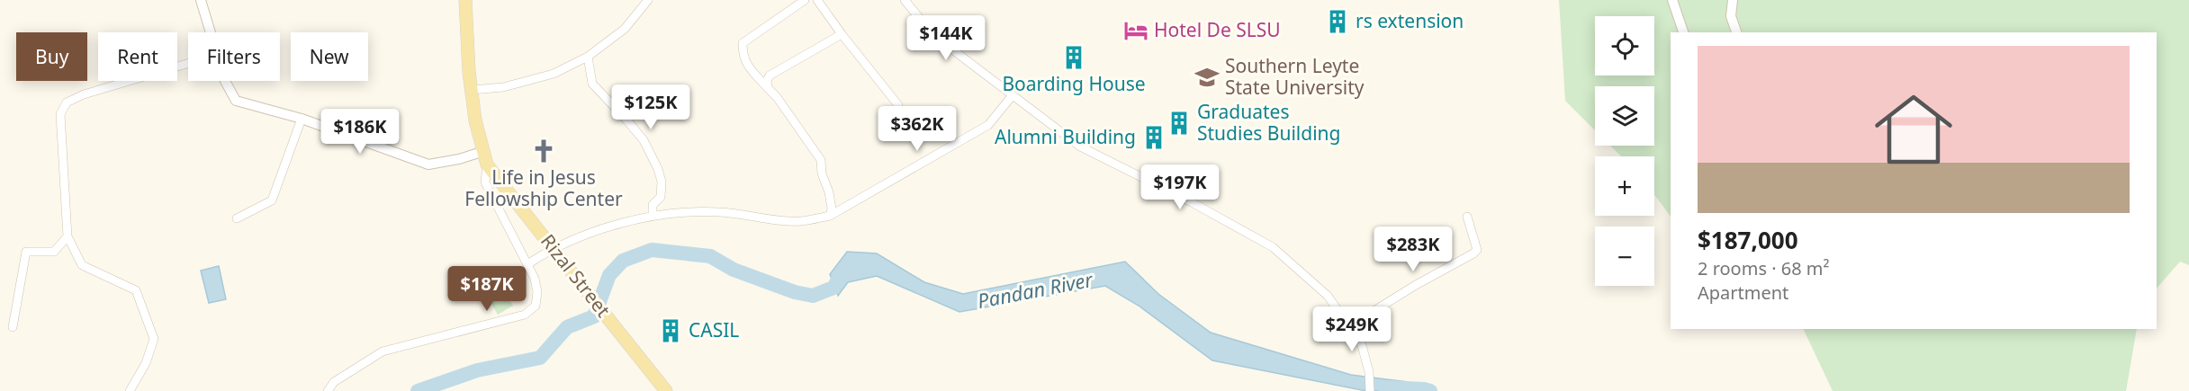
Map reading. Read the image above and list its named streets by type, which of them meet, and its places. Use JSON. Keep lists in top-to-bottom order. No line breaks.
{"streets":{"main road":["Rizal Street"]},"water":["Pandan River"],"places":{"building":["rs extension","Boarding House","Graduates Studies Building","Alumni Building","CASIL"],"hotel":["Hotel De SLSU"],"school or university":["Southern Leyte State University"],"church":["Life in Jesus Fellowship Center"]},"page":{"price":["$144K","$125K","$362K","$186K","$197K","$283K","$187K","$249K"],"map_buttons":["+","−"],"chip":["Buy","Rent","Filters","New"],"list":[{"name":"$187,000","note":"2 rooms · 68 m² · Apartment"}]}}
